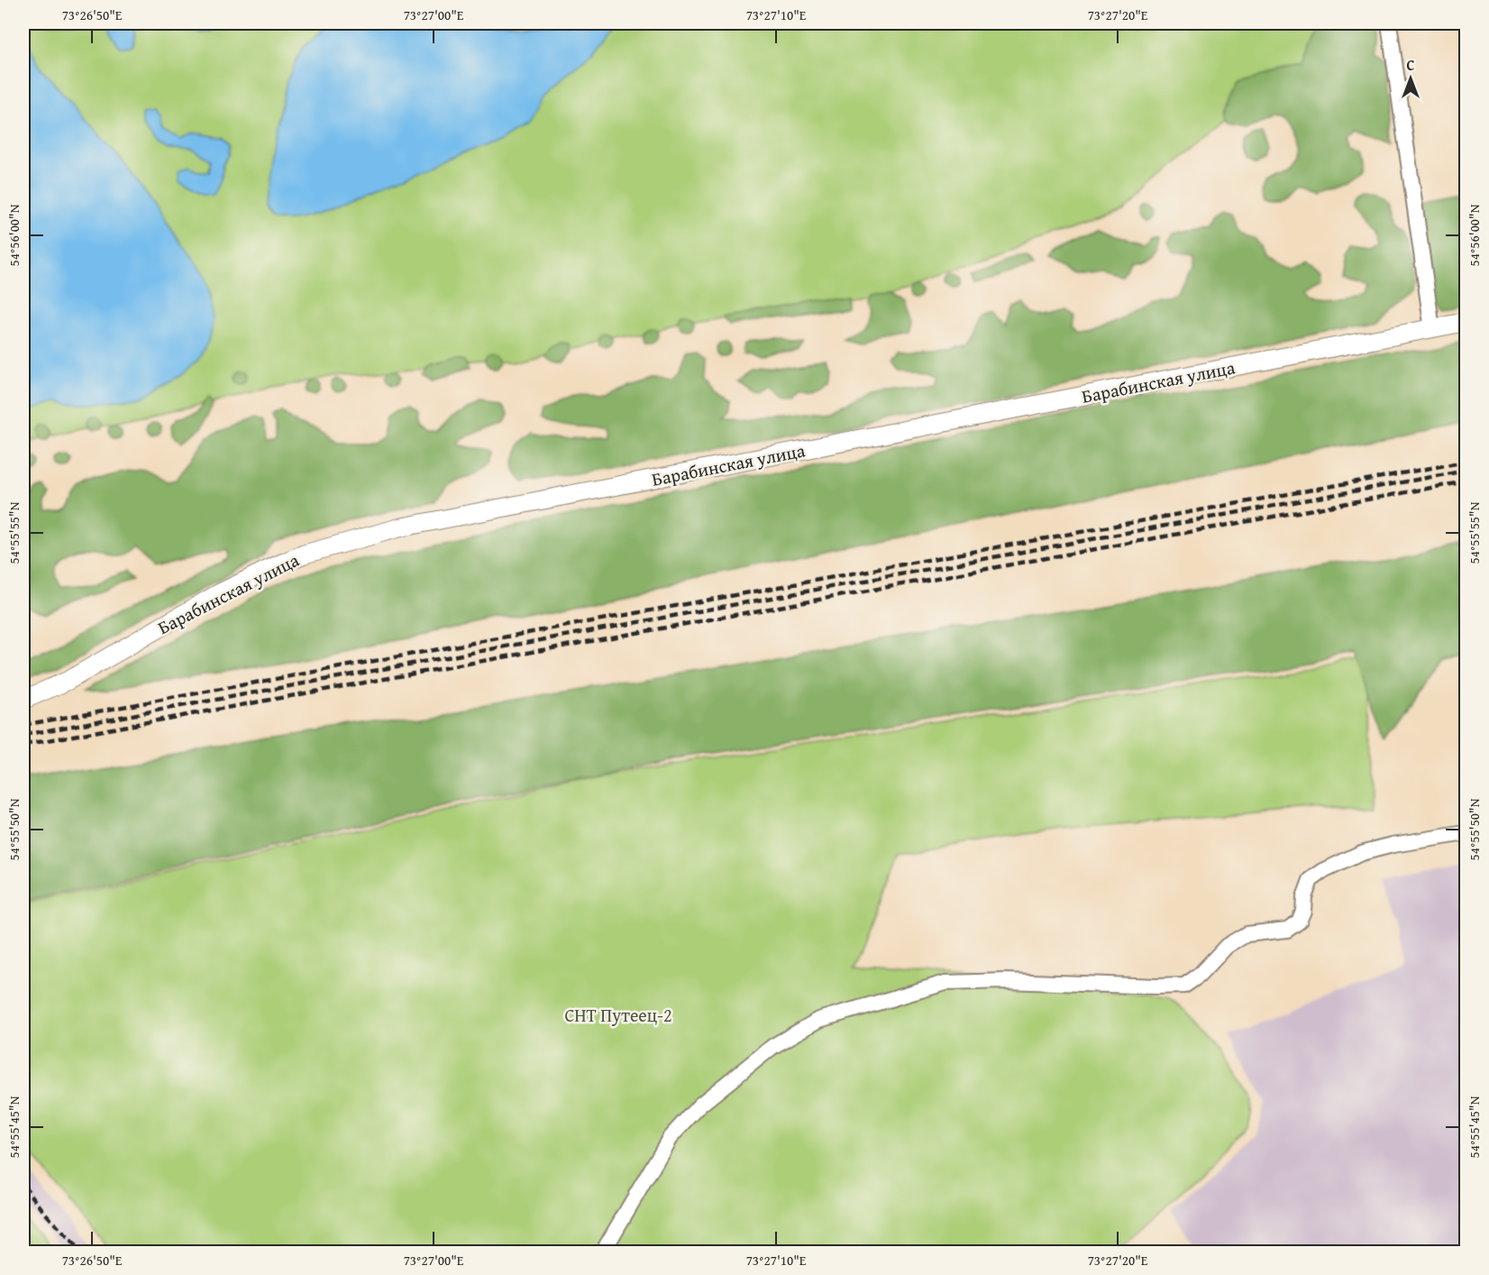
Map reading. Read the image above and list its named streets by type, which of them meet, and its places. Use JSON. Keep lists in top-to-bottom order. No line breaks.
{"streets":{"main road":["Барабинская улица"]},"parks":["СНТ Путеец-2"],"north":"top","coordinates":["73°26'50\"E","73°27'00\"E","73°27'10\"E","73°27'20\"E","54°56'00\"N","54°55'55\"N","54°55'50\"N","54°55'45\"N"]}
